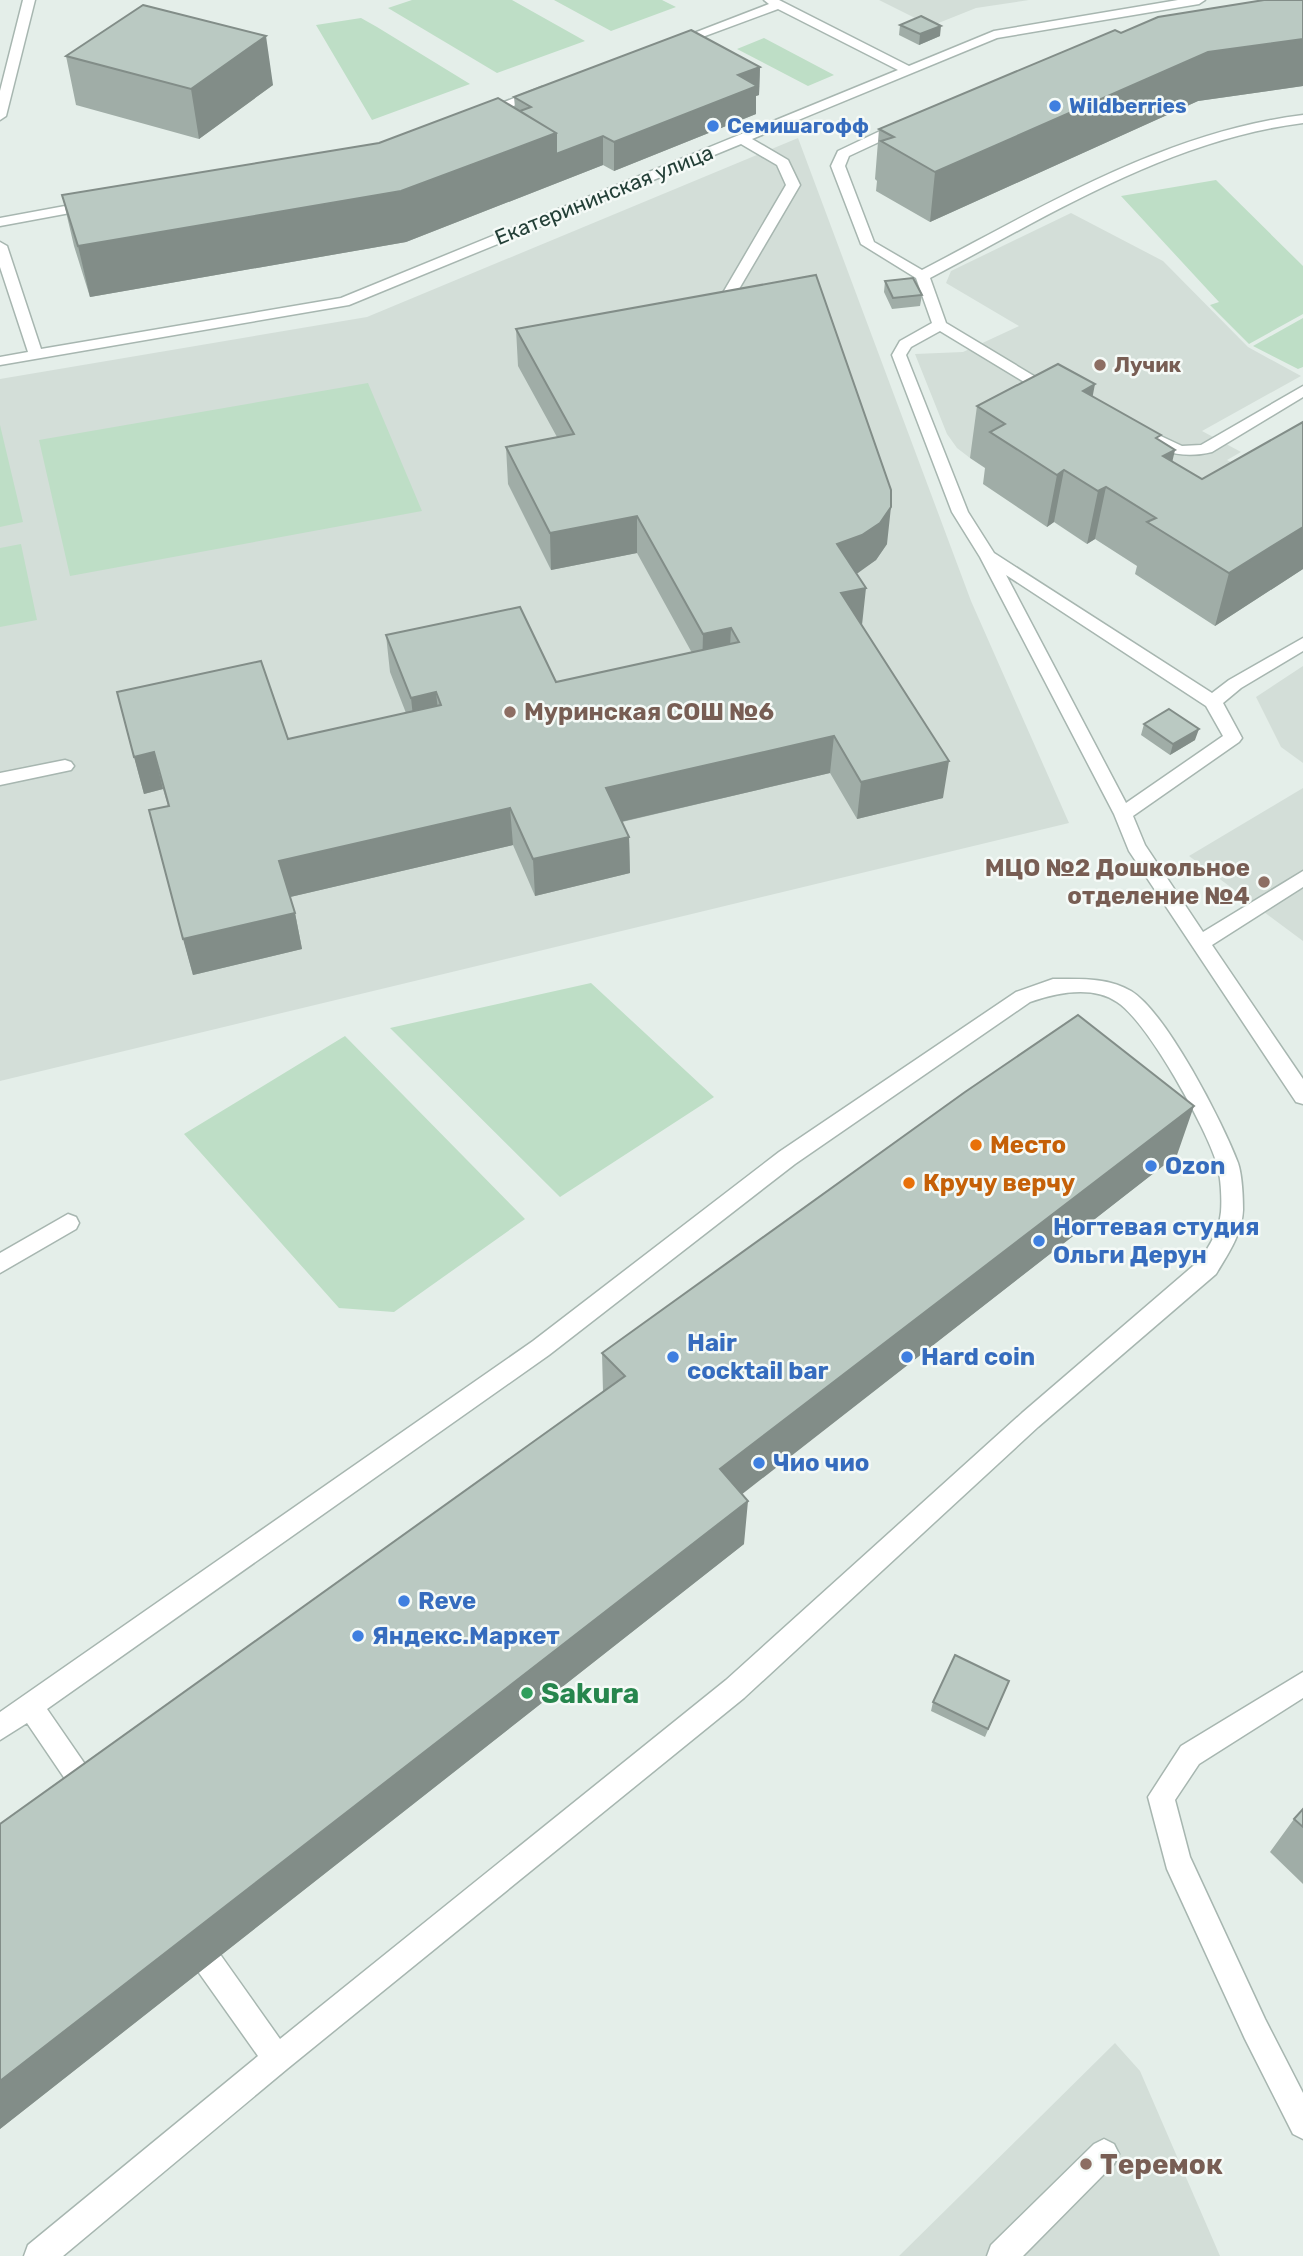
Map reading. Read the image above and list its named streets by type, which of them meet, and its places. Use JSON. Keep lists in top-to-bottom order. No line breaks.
{"streets":{"street":["Екатерининская улица"]},"places":["Wildberries","Семишагофф","Лучик","Муринская СОШ №6","МЦО №2 Дошкольное отделение №4","Место","Ozon","Кручу верчу","Ногтевая студия Ольги Дерун","Hair cocktail bar","Hard coin","Чио чио","Reve","Яндекс.Маркет","Sakura","Теремок"]}
